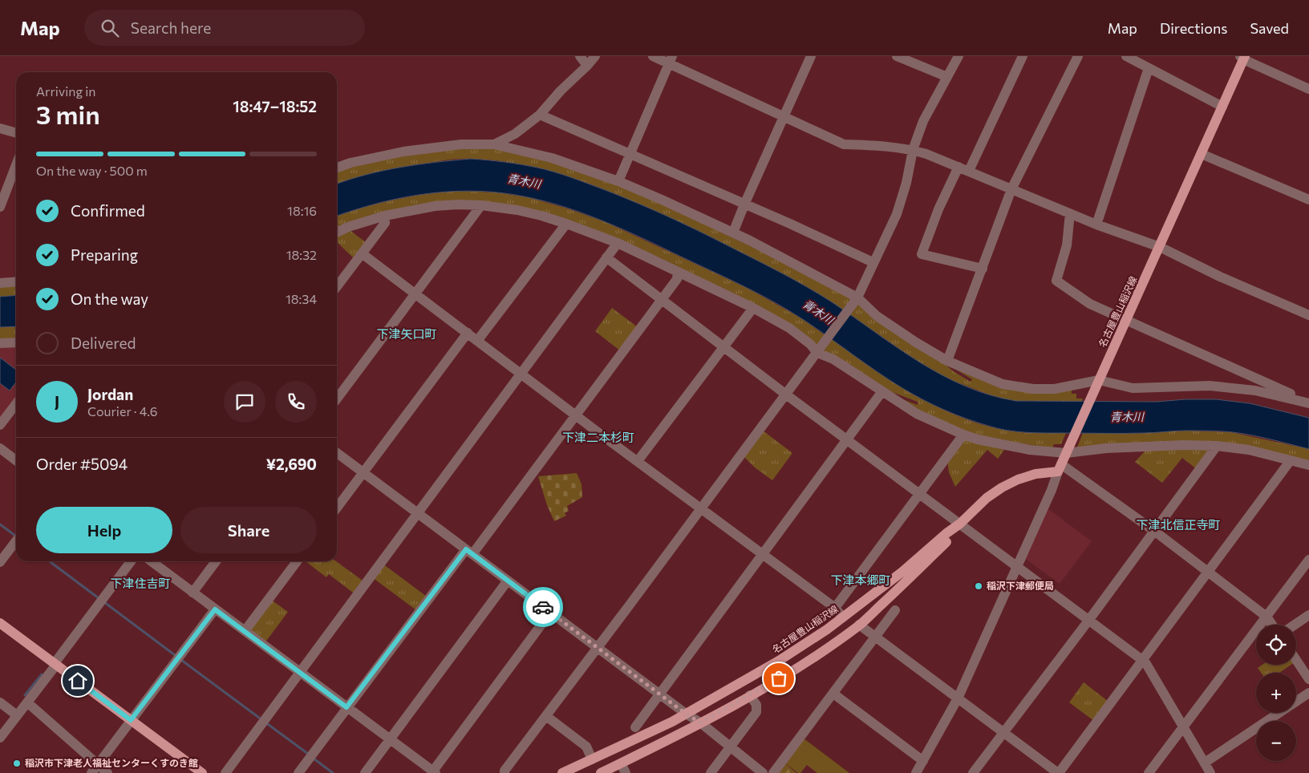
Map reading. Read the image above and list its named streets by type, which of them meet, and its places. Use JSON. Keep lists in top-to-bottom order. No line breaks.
{"streets":{"main road":["名古屋豊山稲沢線"]},"districts":["下津矢口町","下津二本杉町","下津北信正寺町","下津本郷町","下津住吉町"],"water":["青木川"],"places":["稲沢下津郵便局","稲沢市下津老人福祉センターくすのき館"],"page":{"header":"Map","search":"Search here","nav":["Map","Directions","Saved"],"heading":["3 min","Arriving in","18:47–18:52"],"panel":["Jordan","Courier · 4.6","Order #5094","¥2,690"],"bar":"On the way · 500 m","list":[["Confirmed","18:16"],["Preparing","18:32"],["On the way","18:34"],"Delivered"],"round":"J","buttons":["Help","Share"],"map_buttons":["+","−"]}}
